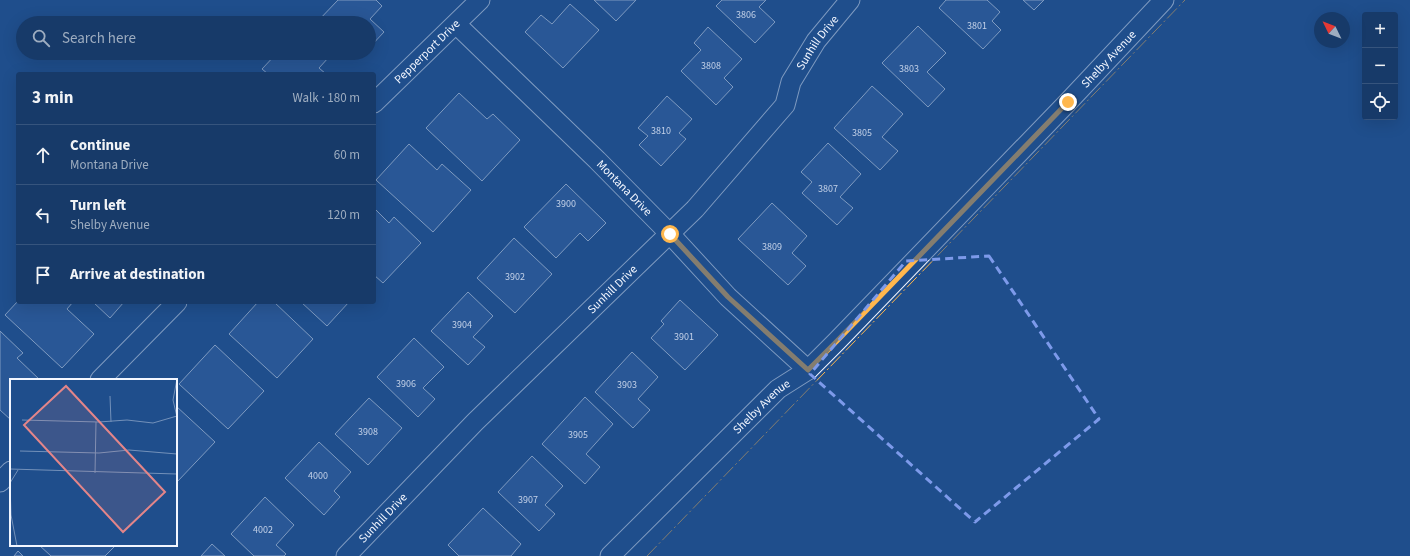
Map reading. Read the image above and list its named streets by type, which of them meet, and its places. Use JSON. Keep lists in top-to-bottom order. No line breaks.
{"streets":{"street":["Sunhill Drive","Pepperport Drive","Shelby Avenue","Montana Drive"]},"crossings":[["Sunhill Drive","Montana Drive"],["Pepperport Drive","Montana Drive"],["Shelby Avenue","Montana Drive"]],"house_numbers":["3806","3801","3808","3803","3810","3805","3807","3900","3809","3902","3904","3901","3906","3903","3908","3905","4000","3907","4002"],"north":"top left","page":{"map_buttons":["+","−"],"search":"Search here","heading":["3 min","Walk · 180 m"],"list":[["Continue","Montana Drive","60 m"],["Turn left","Shelby Avenue","120 m"],"Arrive at destination"]}}
